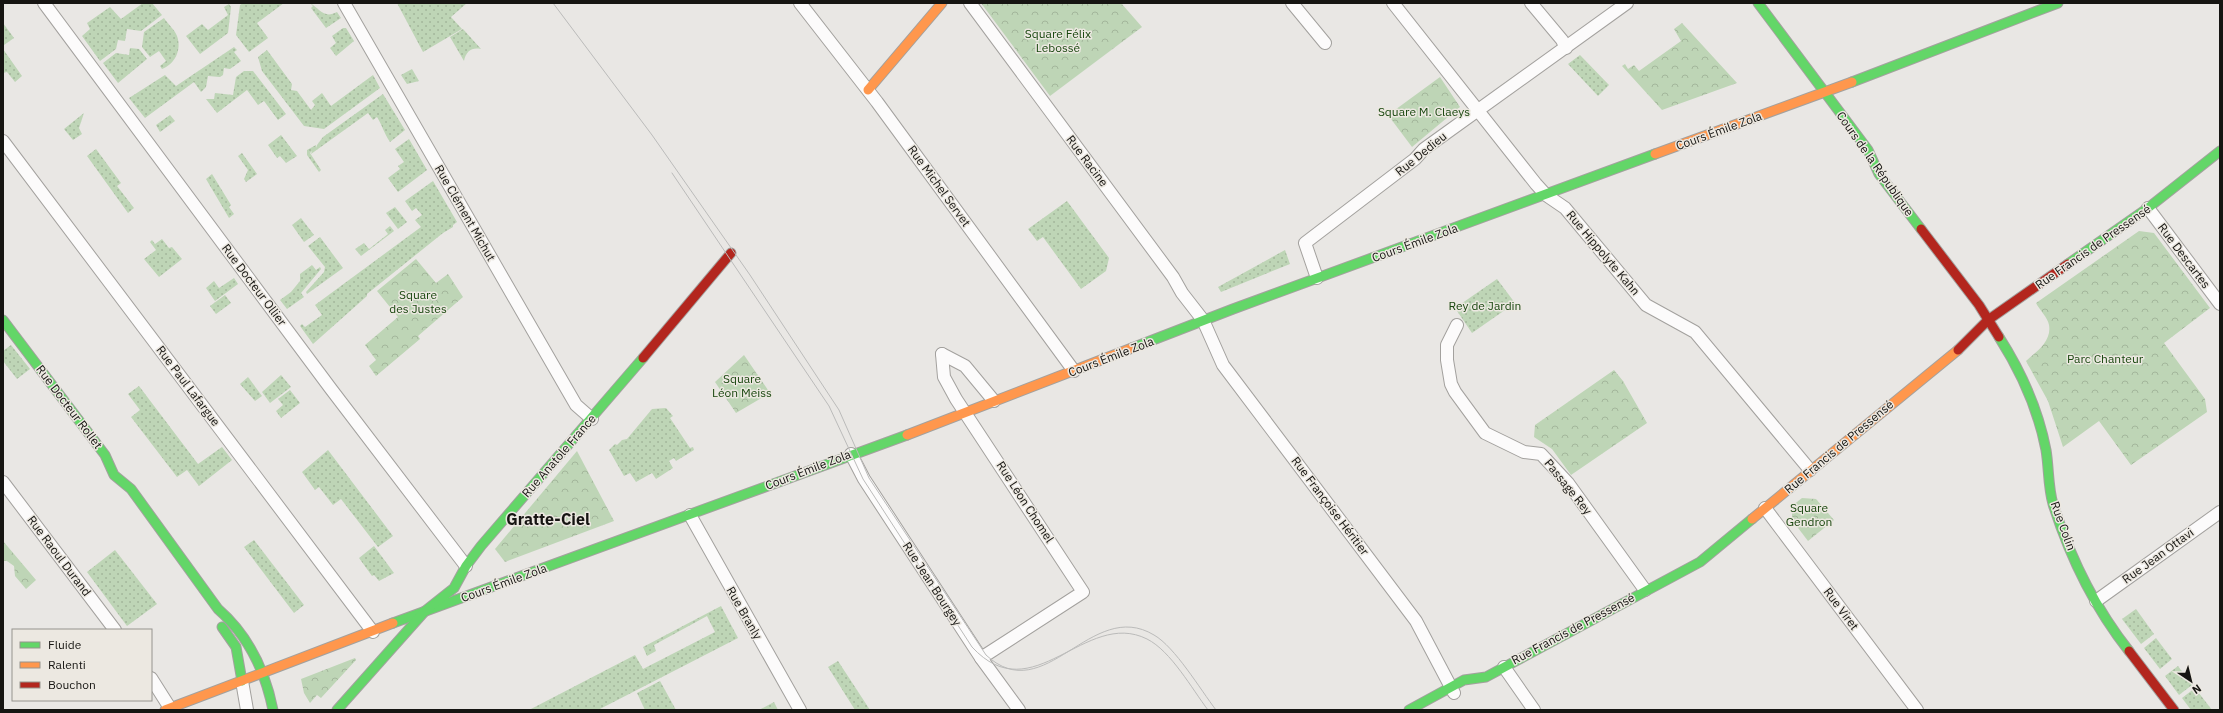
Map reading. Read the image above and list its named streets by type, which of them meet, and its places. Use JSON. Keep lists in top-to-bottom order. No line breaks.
{"streets":{"street":["Cours Émile Zola","Rue Dedieu","Rue Racine","Cours de la République","Rue Michel Servet","Rue Clément Michut","Rue Francis de Pressensé","Rue Hippolyte Kahn","Rue Descartes","Rue Docteur Ollier","Rue Paul Lafargue","Rue Docteur Rollet","Rue Anatole France","Passage Rey","Rue Léon Chomel","Rue Françoise Héritier","Rue Colin","Rue Raoul Durand","Rue Jean Ottavi","Rue Jean Bourgey","Rue Viret","Rue Branly"]},"crossings":[["Cours Émile Zola","Rue Dedieu"],["Cours Émile Zola","Rue Racine"],["Cours Émile Zola","Cours de la République"],["Cours Émile Zola","Rue Michel Servet"],["Cours Émile Zola","Rue Hippolyte Kahn"],["Cours Émile Zola","Rue Paul Lafargue"],["Cours Émile Zola","Rue Docteur Rollet"],["Cours Émile Zola","Rue Anatole France"],["Cours Émile Zola","Rue Léon Chomel"],["Cours Émile Zola","Rue Françoise Héritier"],["Cours Émile Zola","Rue Jean Bourgey"],["Cours Émile Zola","Rue Branly"],["Rue Dedieu","Rue Hippolyte Kahn"],["Rue Racine","Rue Françoise Héritier"],["Cours de la République","Rue Colin"],["Rue Clément Michut","Rue Anatole France"],["Rue Francis de Pressensé","Rue Hippolyte Kahn"],["Rue Francis de Pressensé","Rue Descartes"],["Rue Francis de Pressensé","Passage Rey"],["Rue Francis de Pressensé","Rue Françoise Héritier"],["Rue Francis de Pressensé","Rue Colin"],["Rue Francis de Pressensé","Rue Viret"],["Rue Docteur Ollier","Rue Anatole France"],["Rue Léon Chomel","Rue Jean Bourgey"],["Rue Colin","Rue Jean Ottavi"]],"districts":["Gratte-Ciel"],"parks":["Square Félix Lebossé","Square M. Claeys","Square des Justes","Rey de Jardin","Parc Chanteur","Square Léon Meiss","Square Gendron"],"legend":["Fluide","Ralenti","Bouchon"],"north":"bottom right"}
